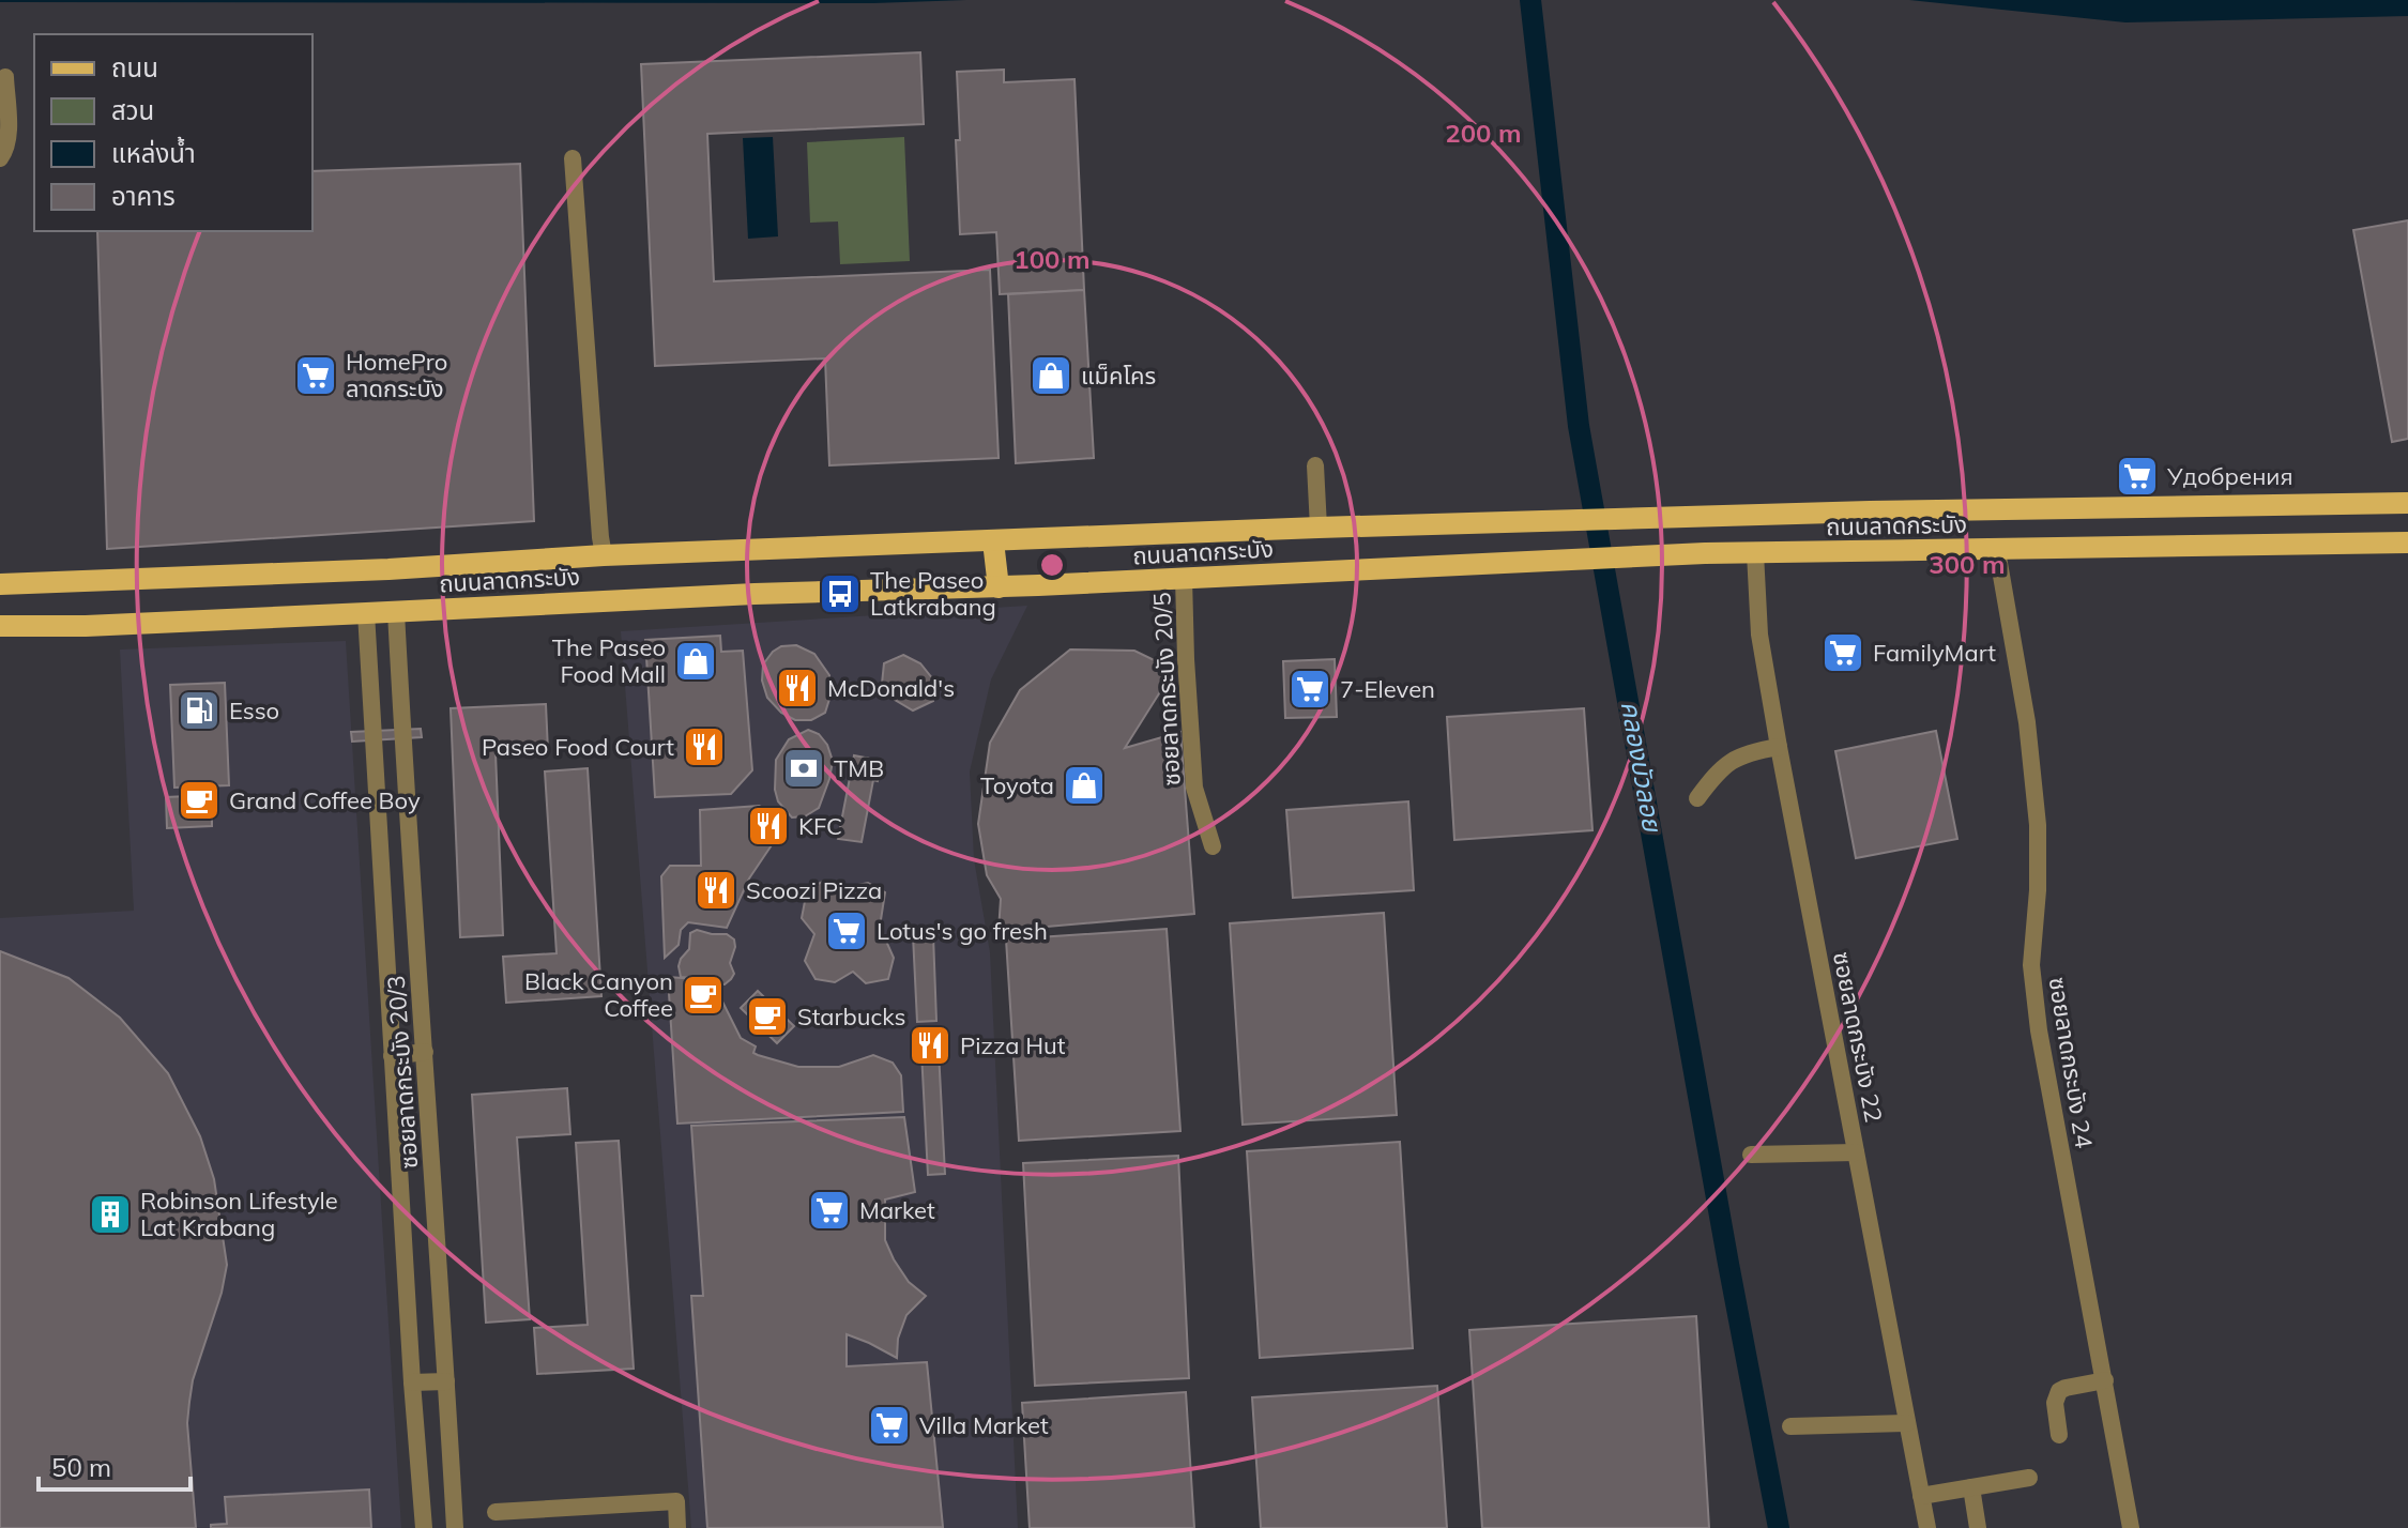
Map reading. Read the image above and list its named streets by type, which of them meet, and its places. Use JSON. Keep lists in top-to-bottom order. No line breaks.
{"streets":{"main road":["ถนนลาดกระบัง"],"street":["ซอยลาดกระบัง 20/5","ซอยลาดกระบัง 22","ซอยลาดกระบัง 24","ซอยลาดกระบัง 20/3"]},"crossings":[["ถนนลาดกระบัง","ซอยลาดกระบัง 20/5"],["ถนนลาดกระบัง","ซอยลาดกระบัง 22"],["ถนนลาดกระบัง","ซอยลาดกระบัง 24"],["ถนนลาดกระบัง","ซอยลาดกระบัง 20/3"]],"water":["คลองบัวลอย"],"places":{"supermarket":["HomePro ลาดกระบัง","Удобрения","FamilyMart","7-Eleven","Lotus's go fresh","Market","Villa Market"],"shop":["แม็คโคร","The Paseo Food Mall","Toyota"],"bus stop":["The Paseo Latkrabang"],"restaurant":["McDonald's","Paseo Food Court","KFC","Scoozi Pizza","Pizza Hut"],"fuel station":["Esso"],"bank":["TMB"],"cafe":["Grand Coffee Boy","Black Canyon Coffee","Starbucks"],"building":["Robinson Lifestyle Lat Krabang"]},"legend":["ถนน","สวน","แหล่งน้ำ","อาคาร"],"scale_bar":"50 m","rings":["200 m","100 m","300 m"]}
